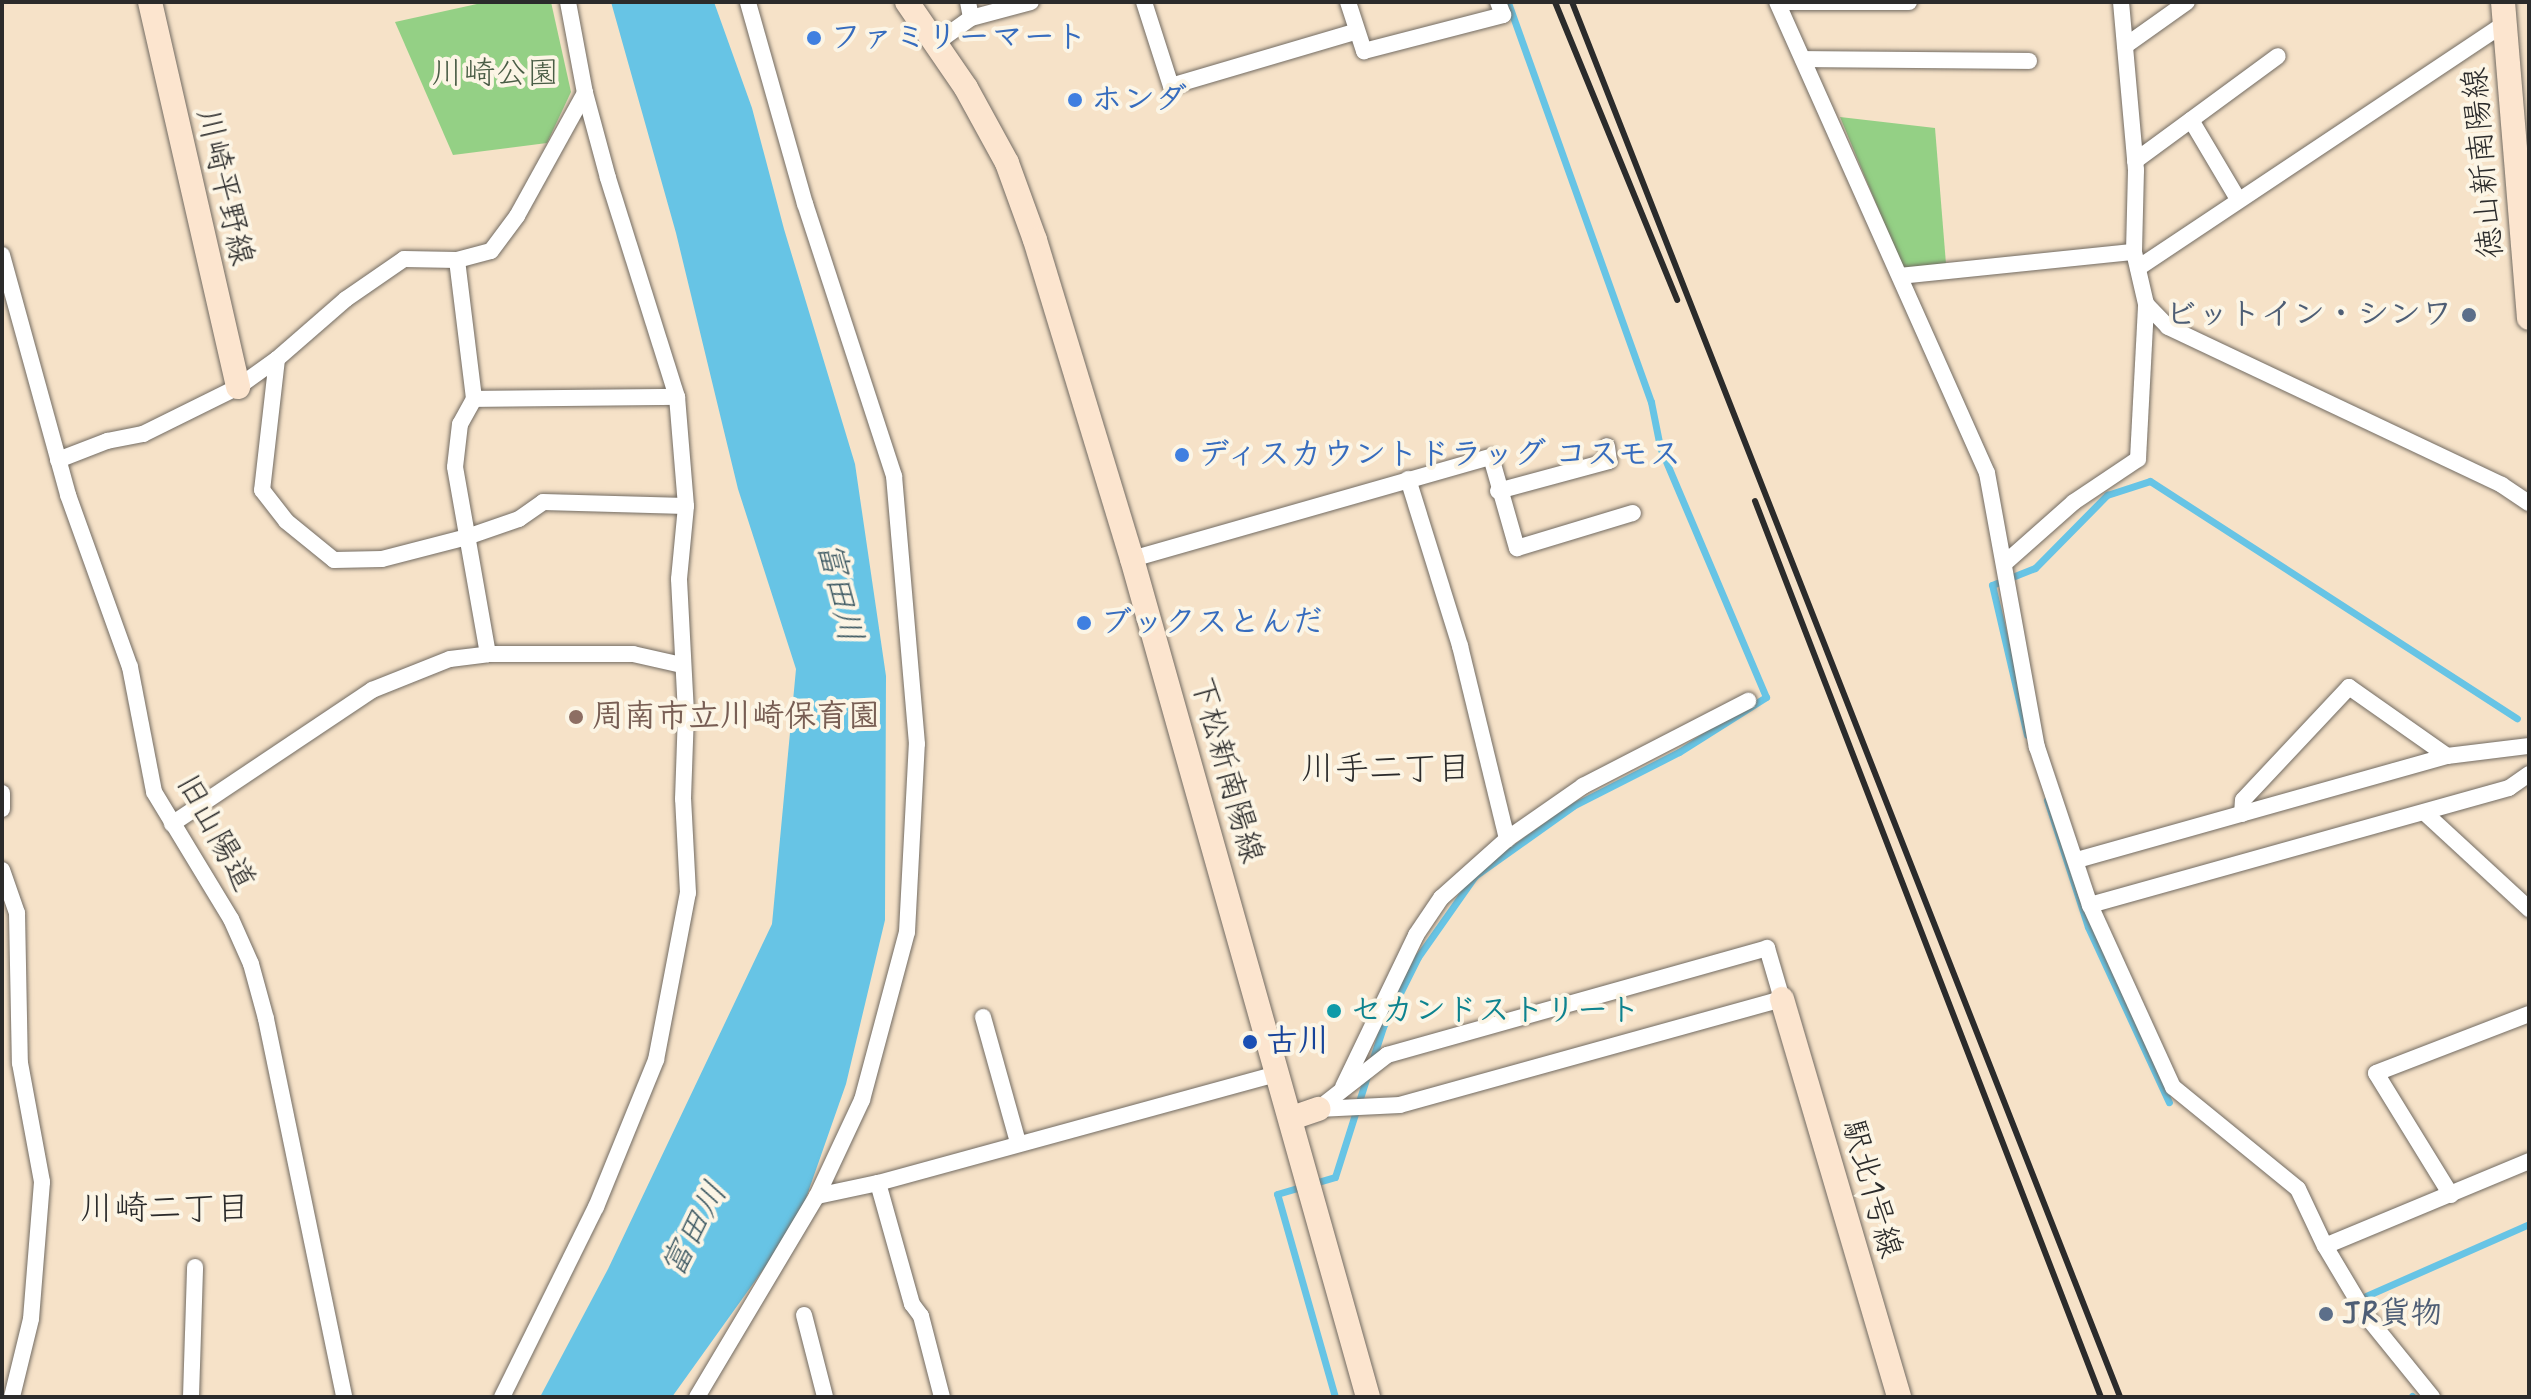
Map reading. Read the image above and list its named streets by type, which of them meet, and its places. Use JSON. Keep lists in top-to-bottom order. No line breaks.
{"streets":{"main road":["徳山新南陽線","川崎平野線","下松新南陽線","駅北1号線"],"street":["旧山陽道"]},"districts":["川手二丁目","川崎二丁目"],"water":["富田川"],"parks":["川崎公園"],"places":["ファミリーマート","ホンダ","ビットイン・シンワ","ディスカウントドラッグ コスモス","ブックスとんだ","周南市立川崎保育園","セカンドストリート","古川","JR貨物"]}
